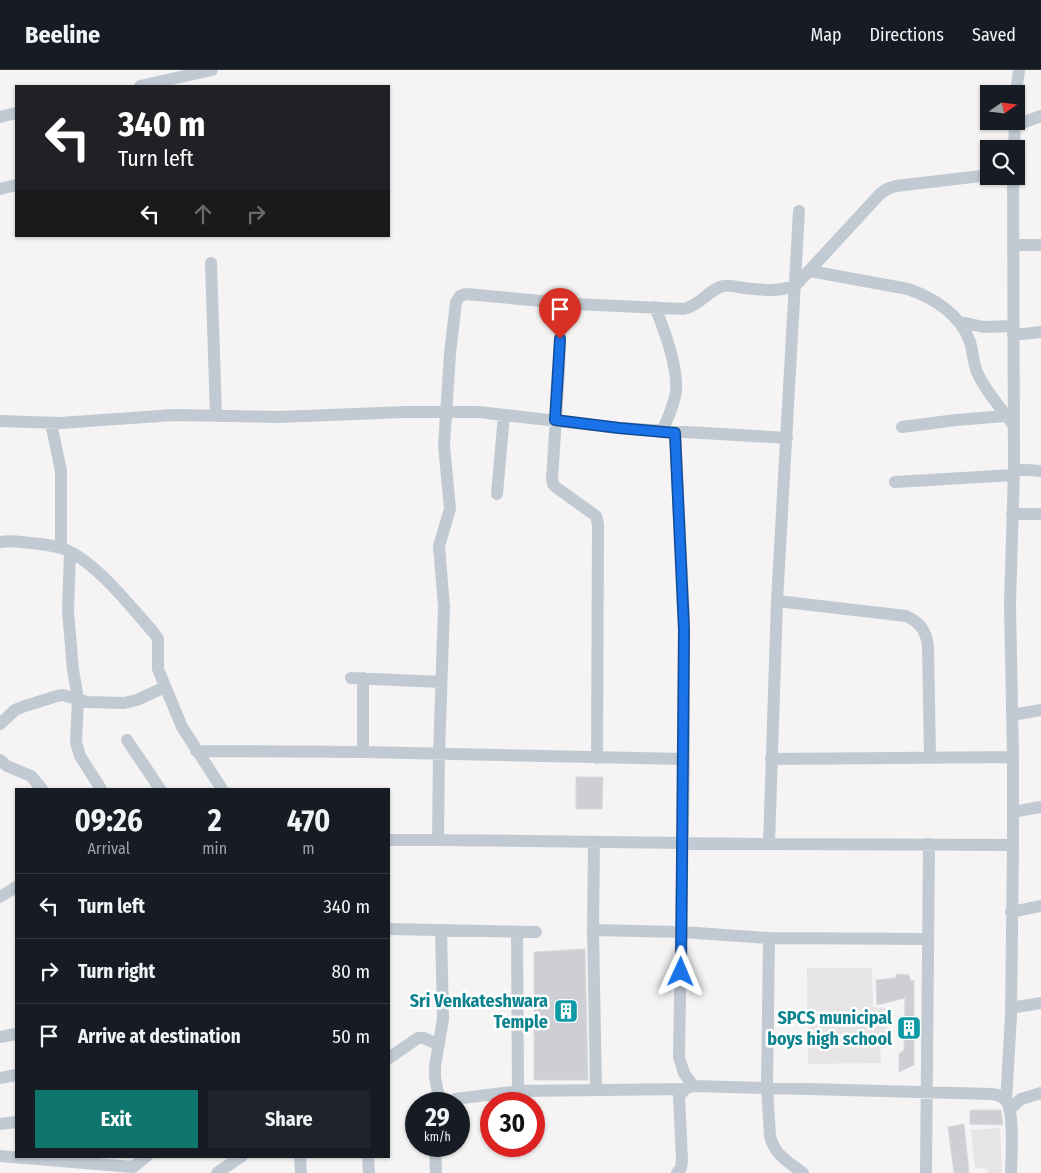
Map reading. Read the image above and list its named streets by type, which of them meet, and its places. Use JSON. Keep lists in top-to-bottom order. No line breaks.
{"places":{"building":["Sri Venkateshwara Temple","SPCS municipal boys high school"]},"north":"right","page":{"header":"Beeline","nav":["Map","Directions","Saved"],"turn":["340 m","Turn left"],"eta":["09:26","Arrival","2","min","470","m"],"list":[{"name":"Turn left","value":"340 m"},{"name":"Turn right","value":"80 m"},{"name":"Arrive at destination","value":"50 m"}],"buttons":["Exit","Share"],"speed":"29 km/h","limit":"30"}}
